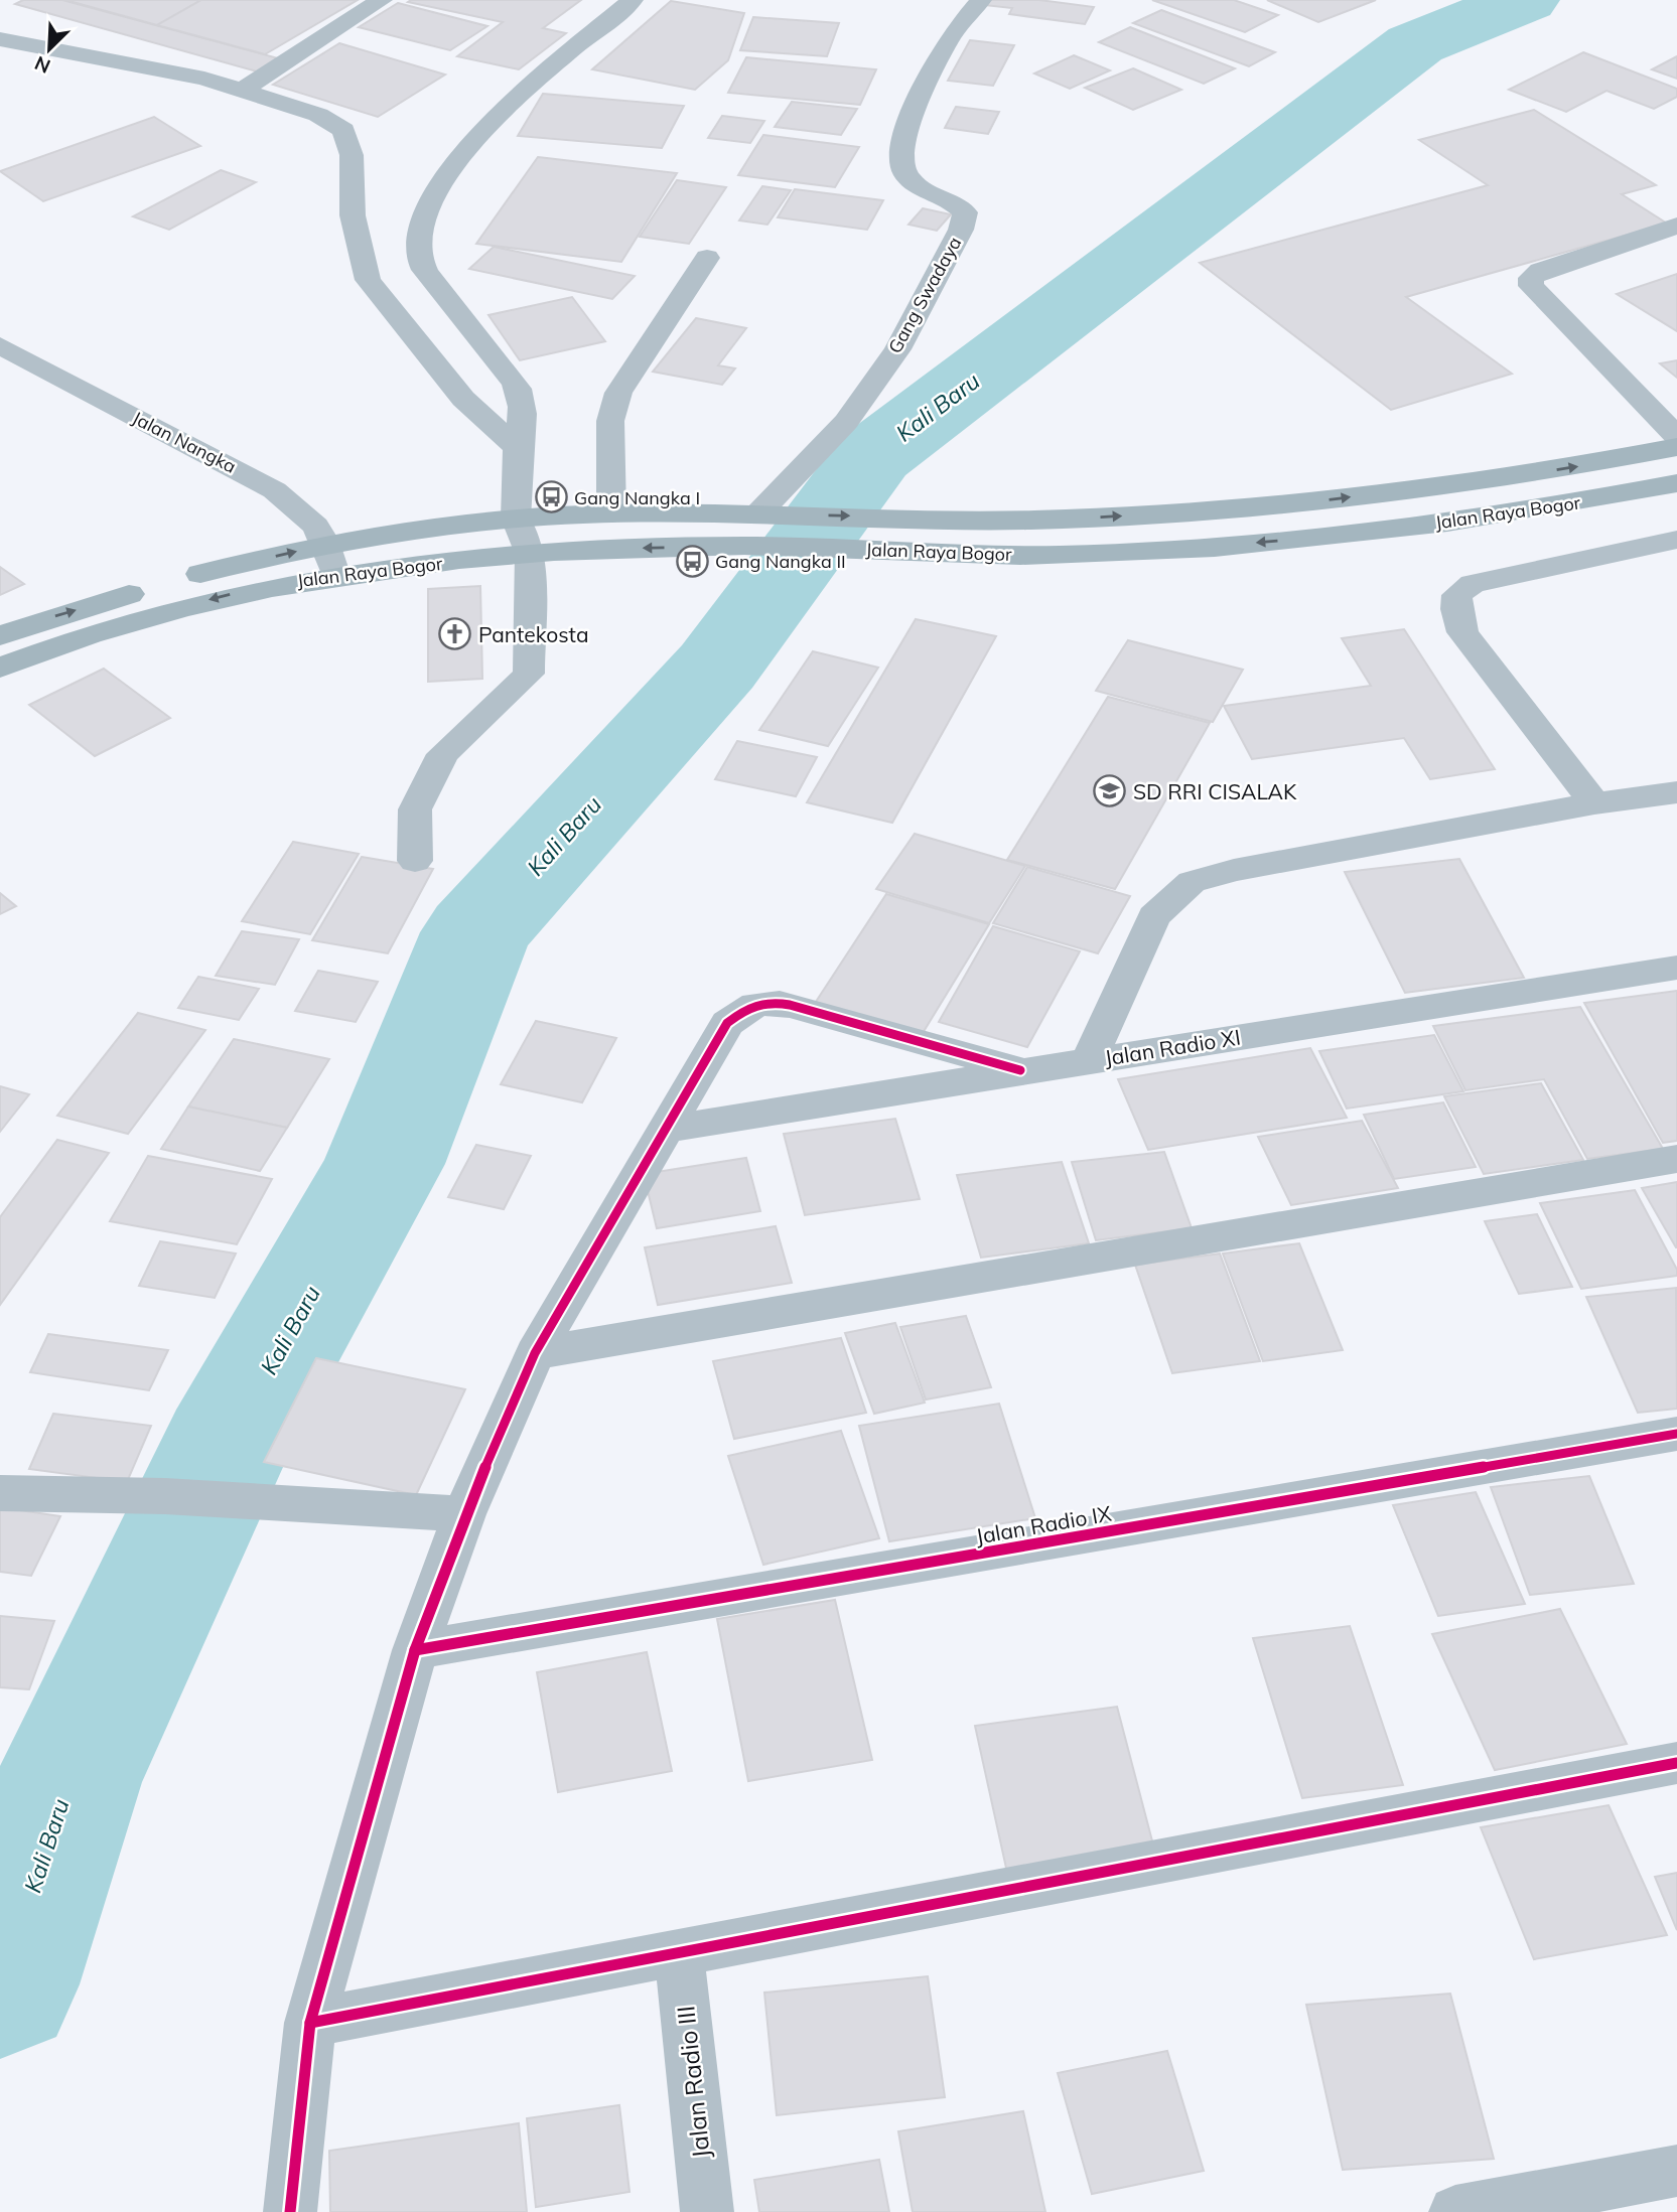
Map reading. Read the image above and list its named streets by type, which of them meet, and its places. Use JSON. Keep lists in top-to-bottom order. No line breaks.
{"streets":{"highway":["Jalan Raya Bogor"],"street":["Gang Swadaya","Jalan Nangka","Jalan Radio XI","Jalan Radio IX","Jalan Radio III"]},"crossings":[["Gang Swadaya","Jalan Raya Bogor"],["Jalan Nangka","Jalan Raya Bogor"]],"water":["Kali Baru"],"places":{"bus stop":["Gang Nangka I","Gang Nangka II"],"church":["Pantekosta"],"school or university":["SD RRI CISALAK"]},"north":"bottom left"}
